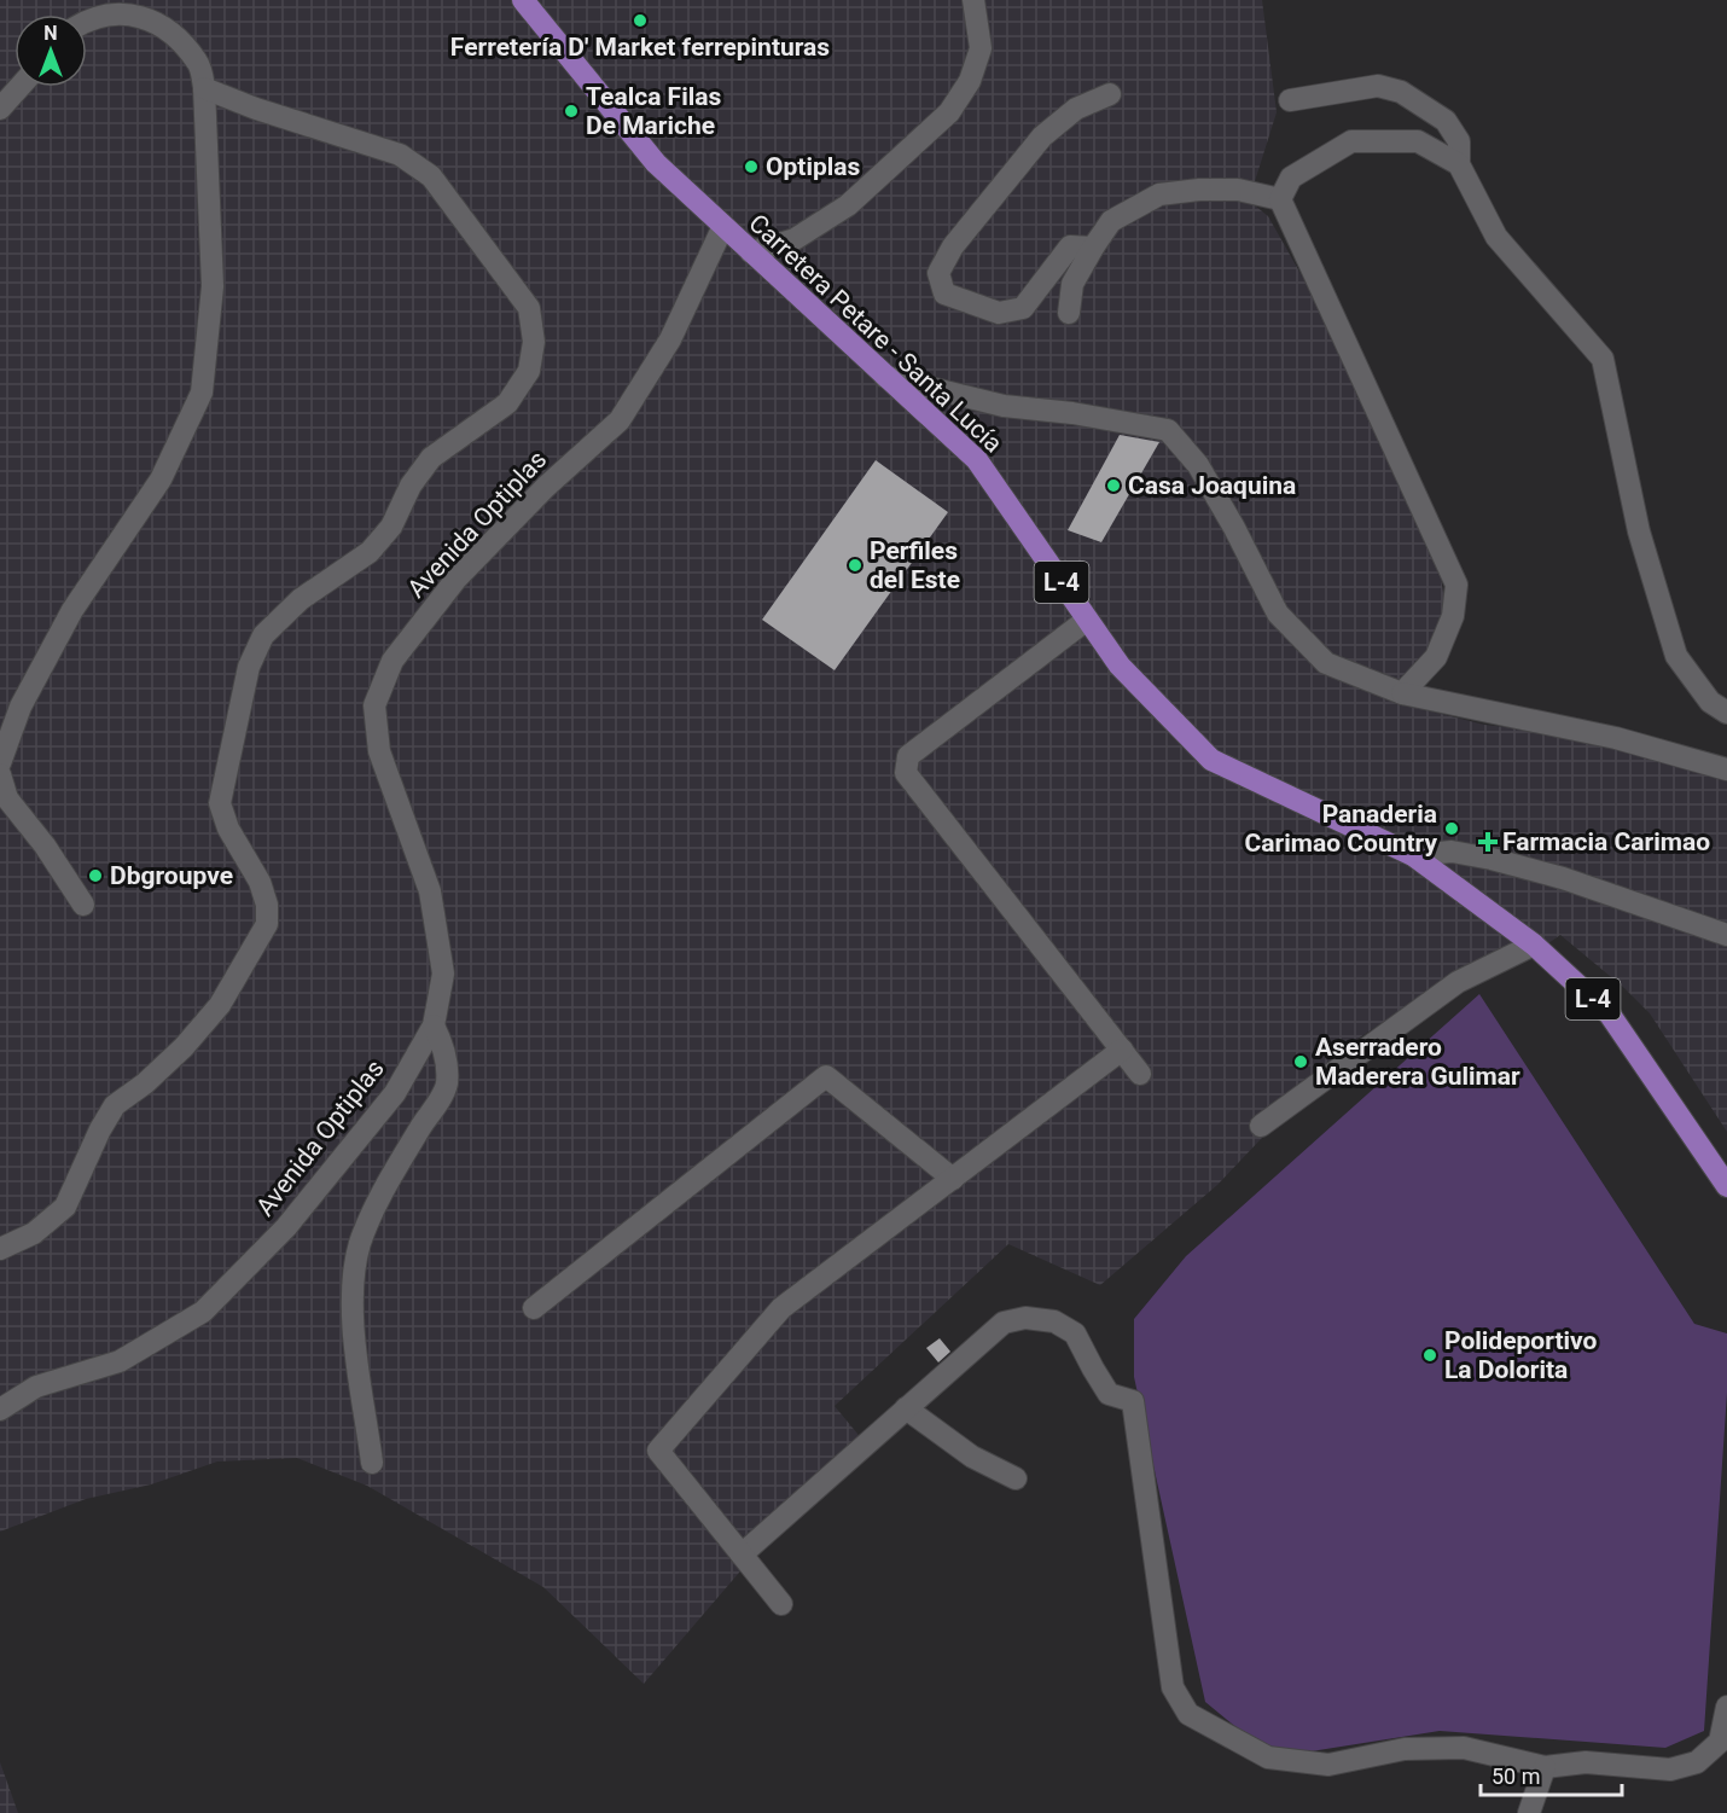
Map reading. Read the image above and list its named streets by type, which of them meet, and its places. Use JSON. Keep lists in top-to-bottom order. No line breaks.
{"streets":{"main road":["Carretera Petare - Santa Lucía","L-4"],"street":["Avenida Optiplas"]},"crossings":[["Carretera Petare - Santa Lucía","Avenida Optiplas"]],"places":{"other":["Ferretería D' Market ferrepinturas","Tealca Filas De Mariche","Optiplas","Casa Joaquina","Perfiles del Este","Panaderia Carimao Country","Dbgroupve","Aserradero Maderera Gulimar","Polideportivo La Dolorita"],"health":["Farmacia Carimao"]},"scale_bar":"50 m","north":"top"}
